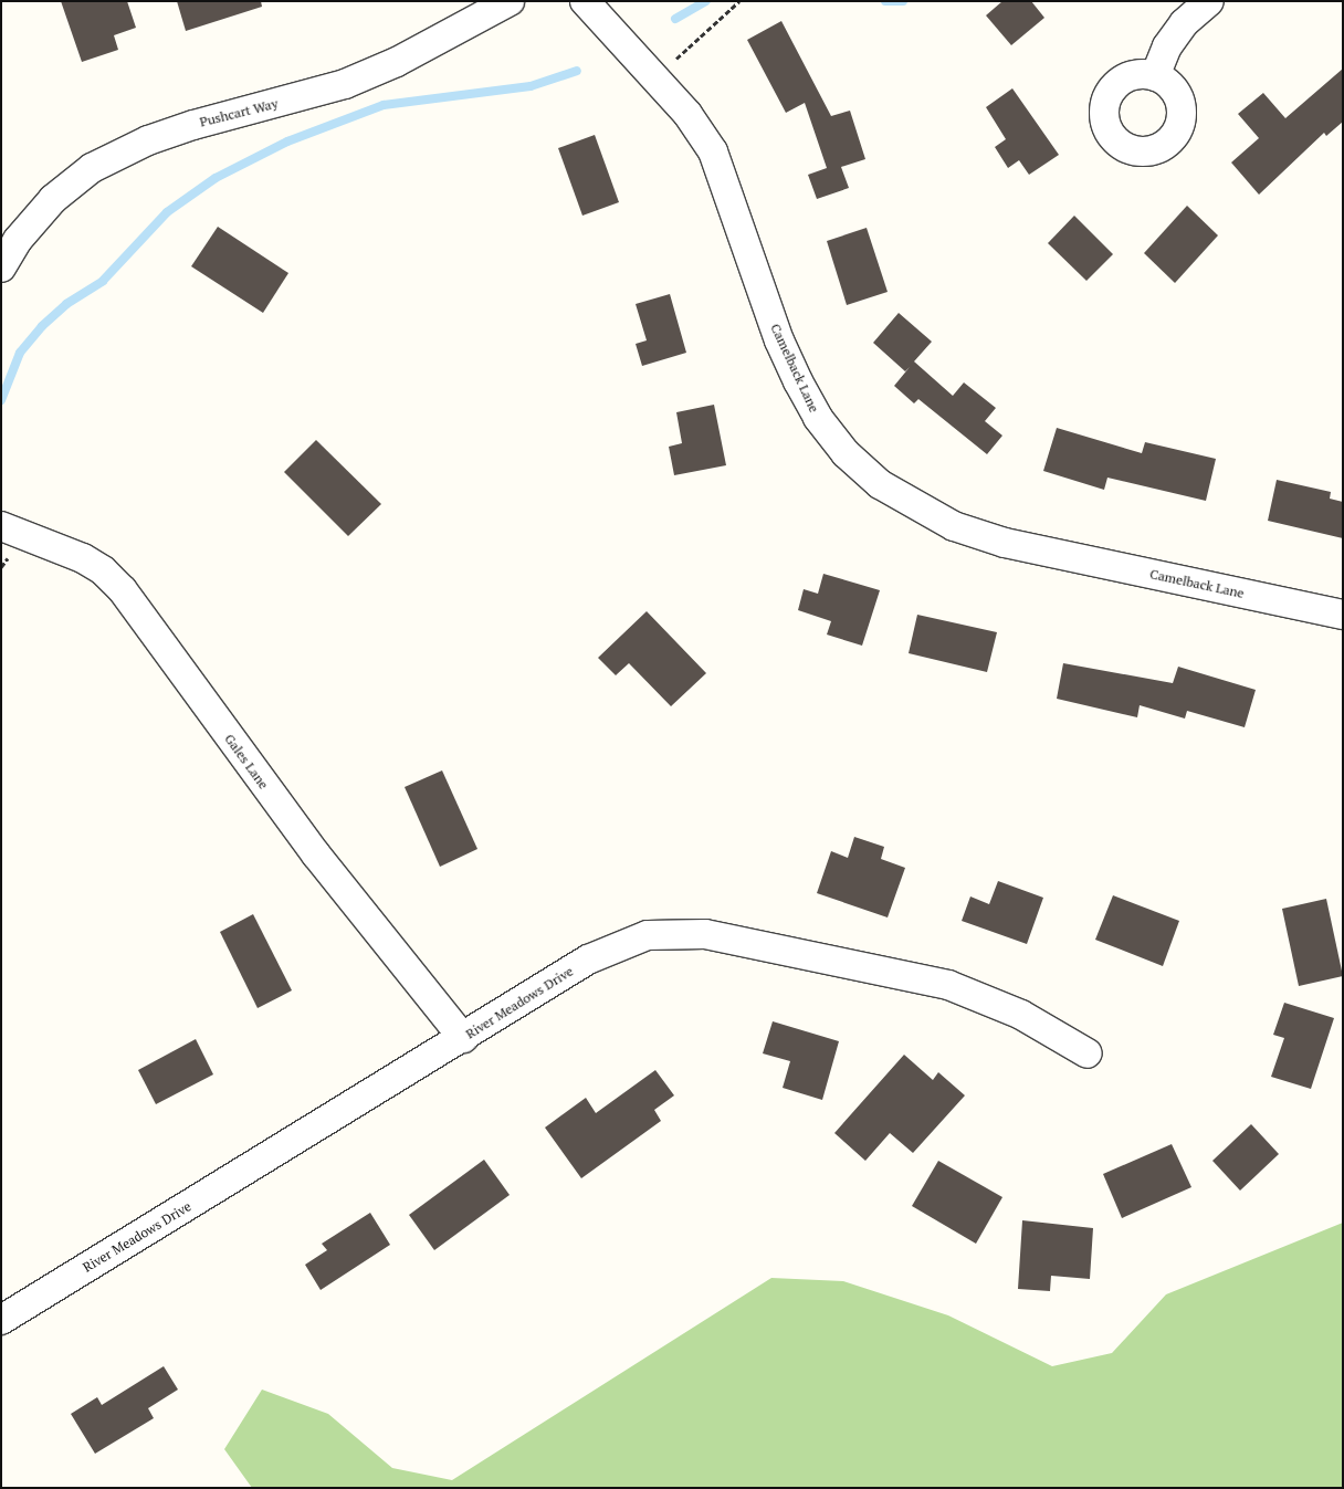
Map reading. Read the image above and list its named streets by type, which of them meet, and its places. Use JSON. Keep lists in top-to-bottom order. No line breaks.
{"streets":{"street":["Pushcart Way","Camelback Lane","Gales Lane","River Meadows Drive"]},"crossings":[["Gales Lane","River Meadows Drive"]]}
